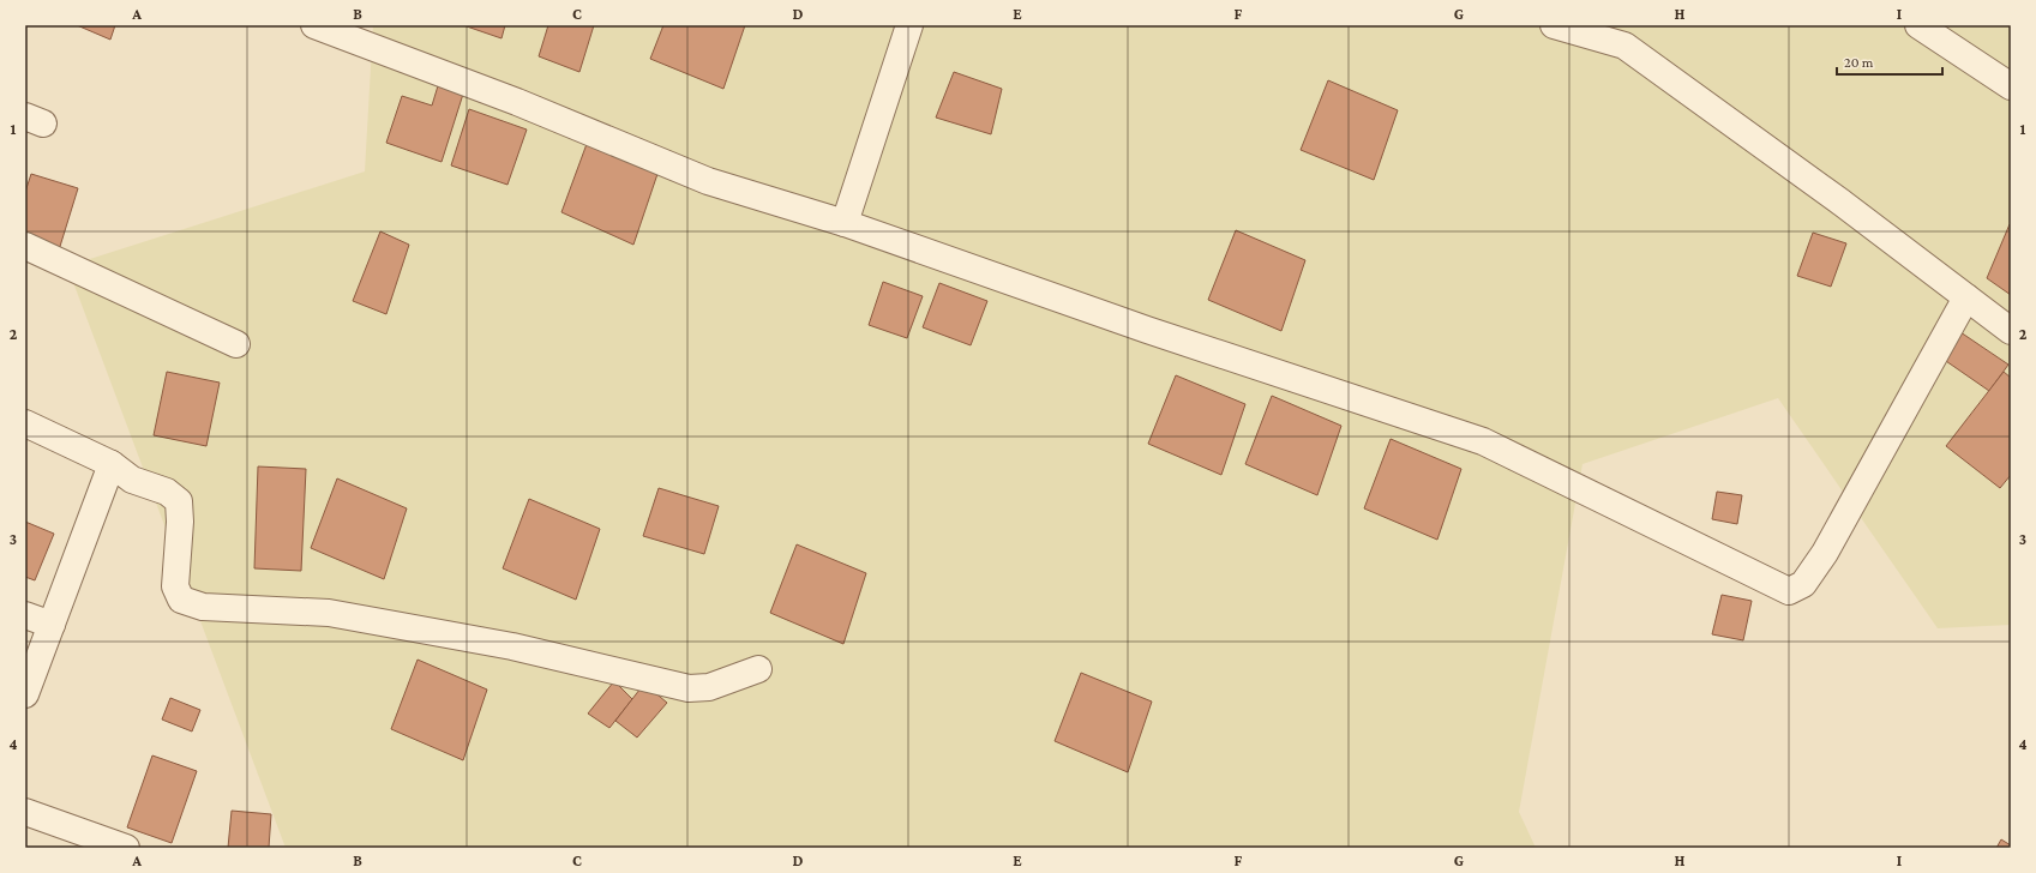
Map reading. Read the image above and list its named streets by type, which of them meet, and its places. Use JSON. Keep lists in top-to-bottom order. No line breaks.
{"scale_bar":"20 m","grid":{"columns":["A","B","C","D","E","F","G","H","I"],"rows":["1","2","3","4"]}}
